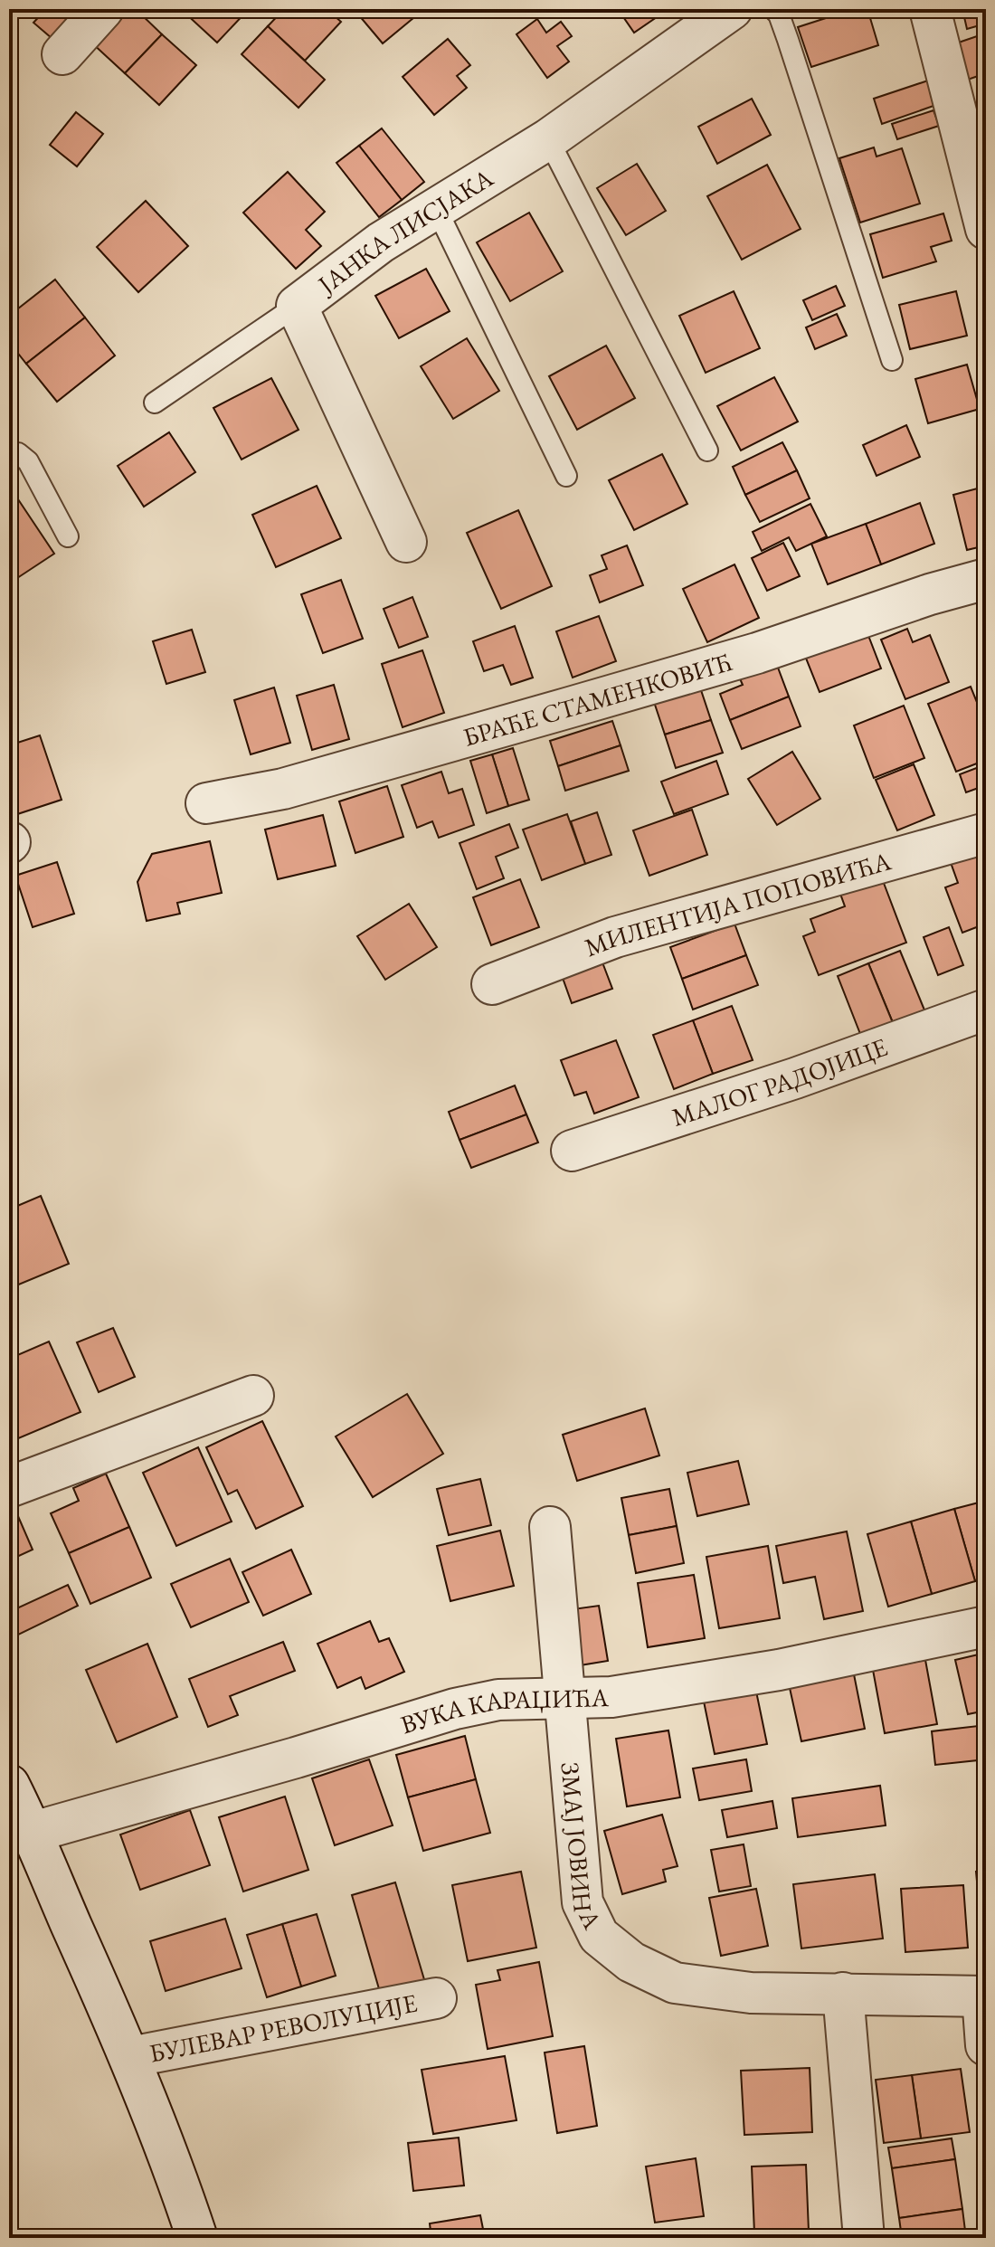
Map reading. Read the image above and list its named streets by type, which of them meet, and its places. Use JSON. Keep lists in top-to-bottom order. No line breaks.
{"streets":{"street":["ЈАНКА ЛИСЈАКА","БРАЋЕ СТАМЕНКОВИЋ","МИЛЕНТИЈА ПОПОВИЋА","МАЛОГ РАДОЈИЦЕ","ВУКА КАРАЏИЋА","ЗМАЈ ЈОВИНА","БУЛЕВАР РЕВОЛУЦИЈЕ"]},"crossings":[["ВУКА КАРАЏИЋА","ЗМАЈ ЈОВИНА"],["ВУКА КАРАЏИЋА","БУЛЕВАР РЕВОЛУЦИЈЕ"]]}
